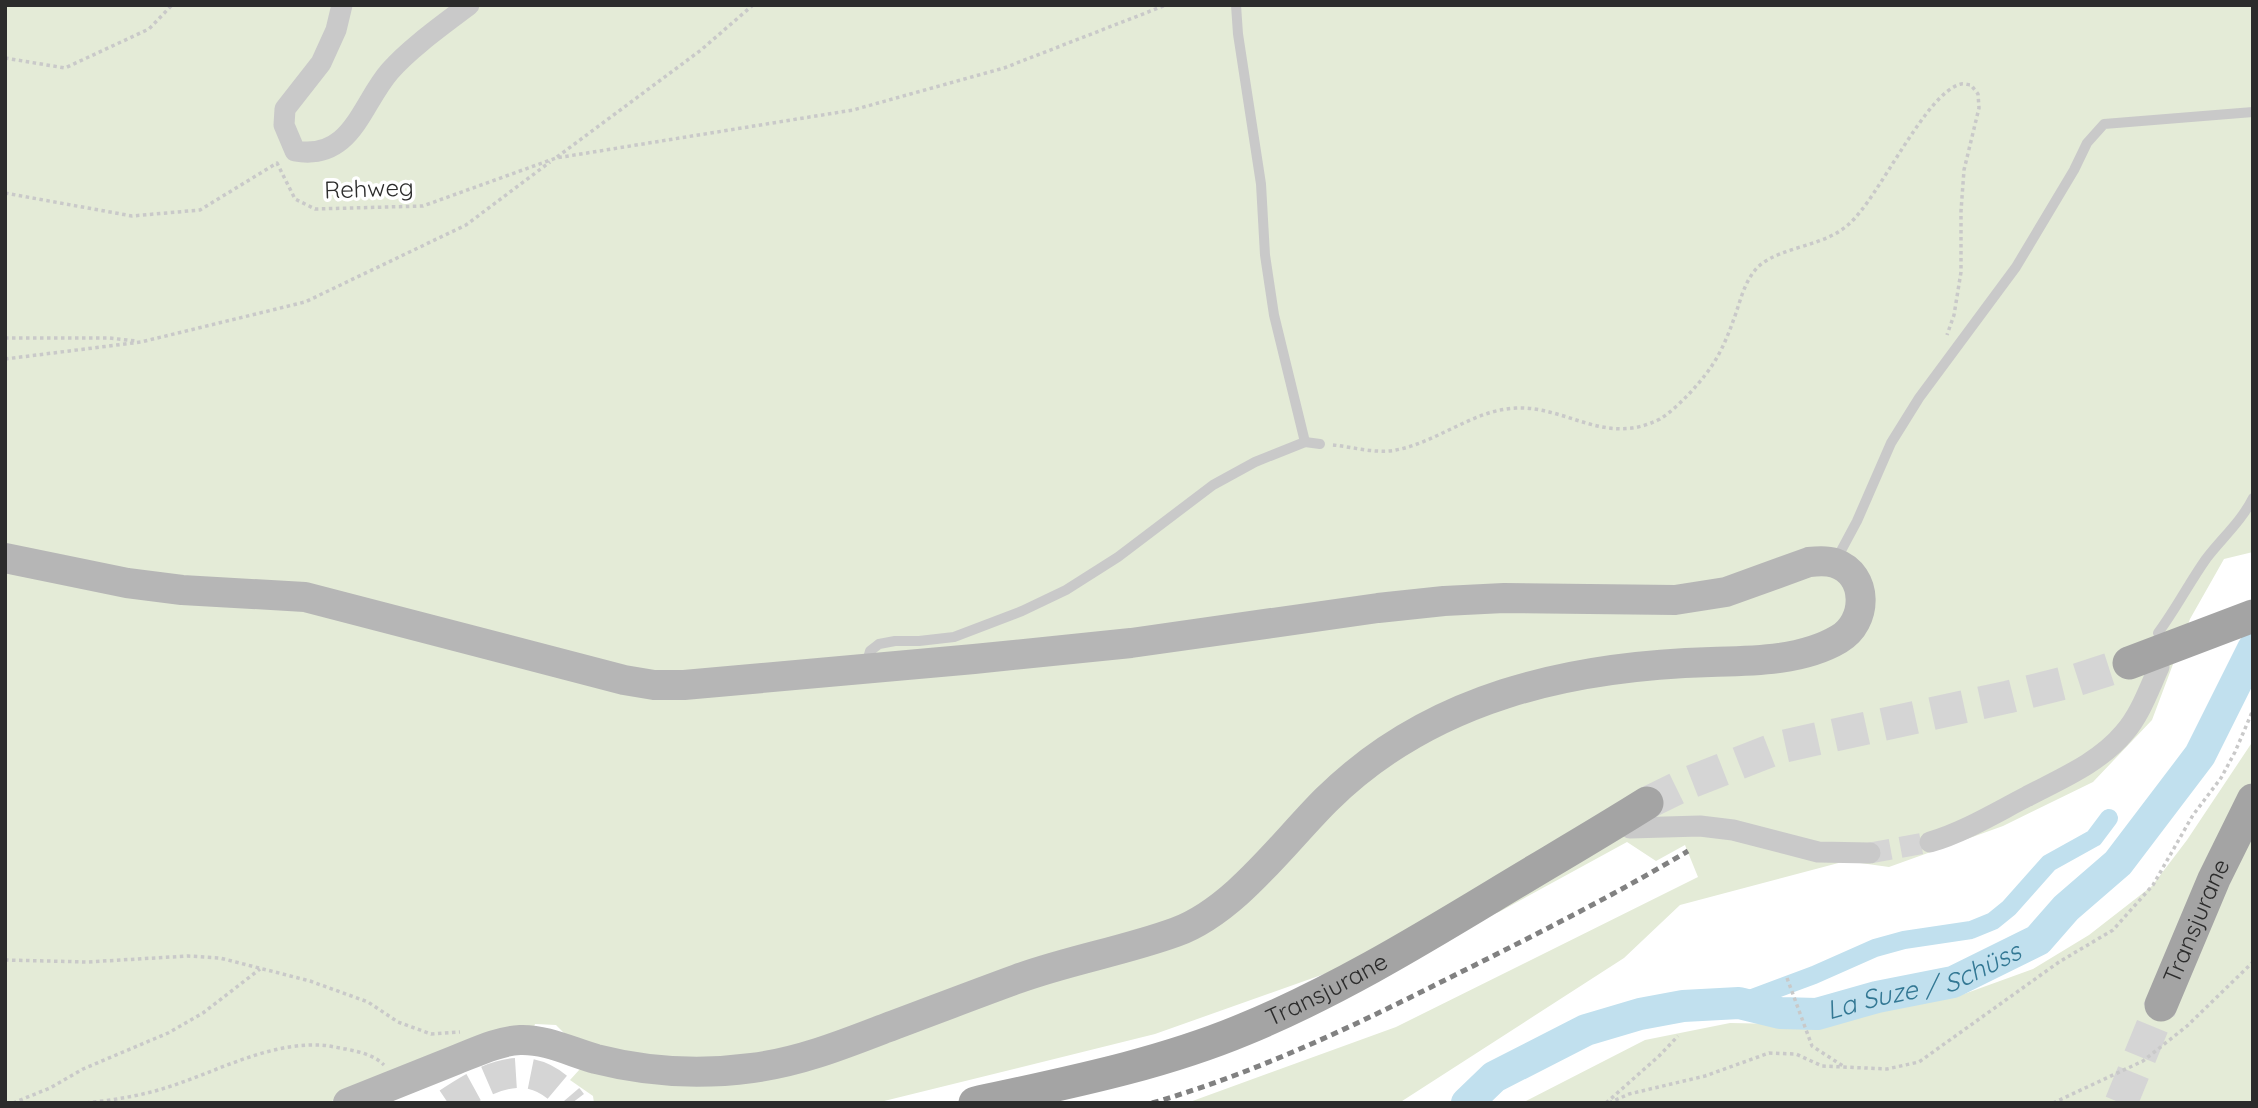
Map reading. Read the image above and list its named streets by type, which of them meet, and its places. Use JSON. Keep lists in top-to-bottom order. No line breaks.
{"streets":{"main road":["Transjurane"],"path":["Rehweg"]},"water":["La Suze / Schüss"]}
